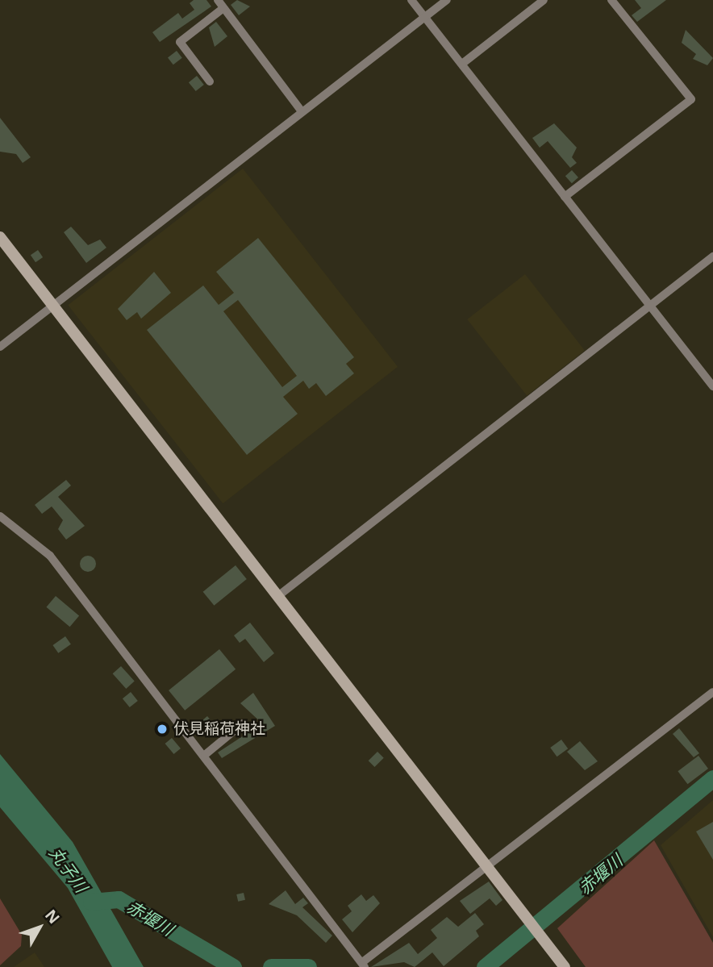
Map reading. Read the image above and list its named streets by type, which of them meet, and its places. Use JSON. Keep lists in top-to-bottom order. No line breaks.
{"water":["丸子川","赤堰川"],"places":["伏見稲荷神社"],"north":"top right"}
